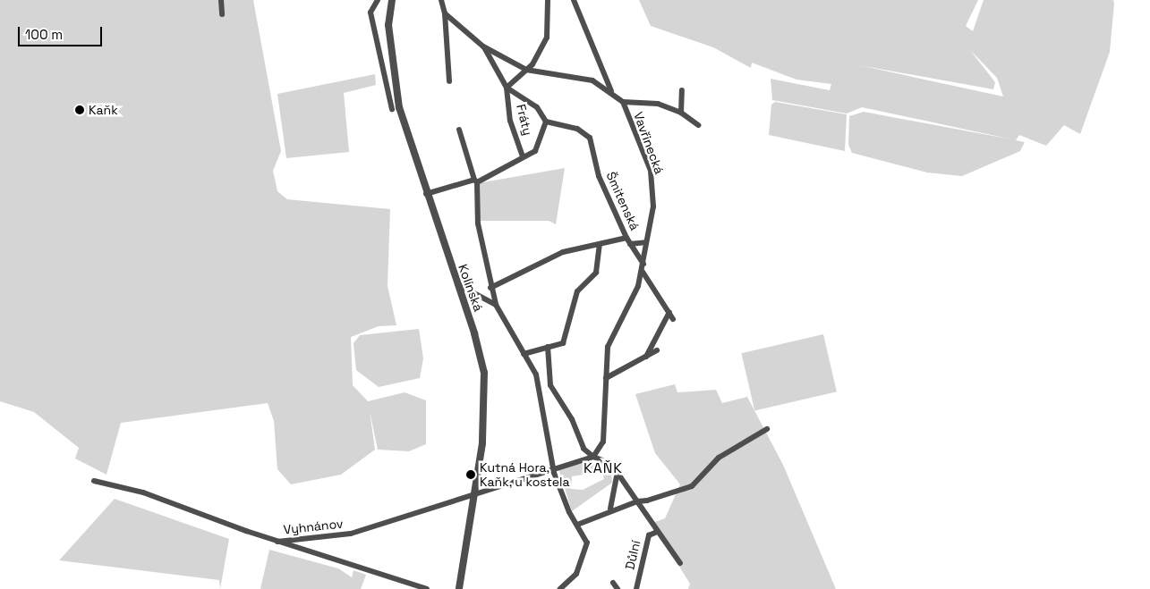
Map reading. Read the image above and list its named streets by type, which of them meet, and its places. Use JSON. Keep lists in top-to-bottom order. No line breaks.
{"streets":{"street":["Fráty","Vavřinecká","Šmitenská","Kolínská","Vyhnánov","Důlní"]},"crossings":[["Fráty","Šmitenská"],["Fráty","Kolínská"],["Vavřinecká","Šmitenská"],["Vavřinecká","Vyhnánov"],["Kolínská","Vyhnánov"]],"districts":["KAŇK"],"places":["Kaňk","Kutná Hora, Kaňk, u kostela"],"scale_bar":"100 m"}
